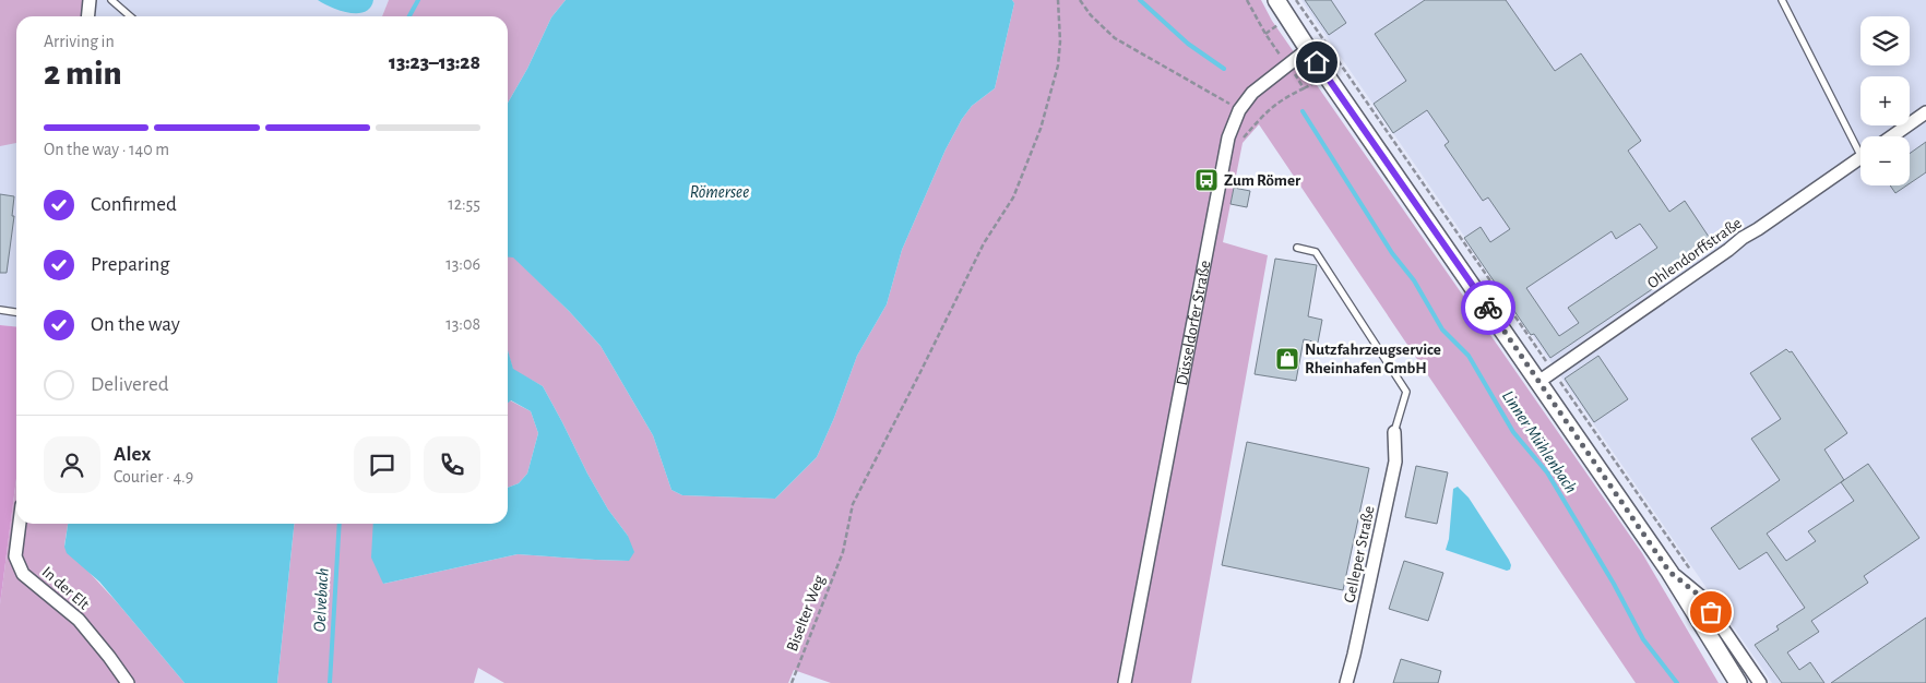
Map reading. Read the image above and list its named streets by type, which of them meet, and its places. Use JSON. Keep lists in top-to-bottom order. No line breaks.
{"streets":{"street":["Ohlendorffstraße","Düsseldorfer Straße","Gelleper Straße","In der Elt"],"path":["Biselter Weg"]},"water":["Römersee","Linner Mühlenbach","Oelvebach"],"places":{"bus stop":["Zum Römer"],"shop":["Nutzfahrzeugservice Rheinhafen GmbH"]},"page":{"map_buttons":["+","−"],"heading":["2 min","Arriving in","13:23–13:28"],"panel":["Alex","Courier · 4.9"],"bar":"On the way · 140 m","list":[["Confirmed","12:55"],["Preparing","13:06"],["On the way","13:08"],"Delivered"]}}
